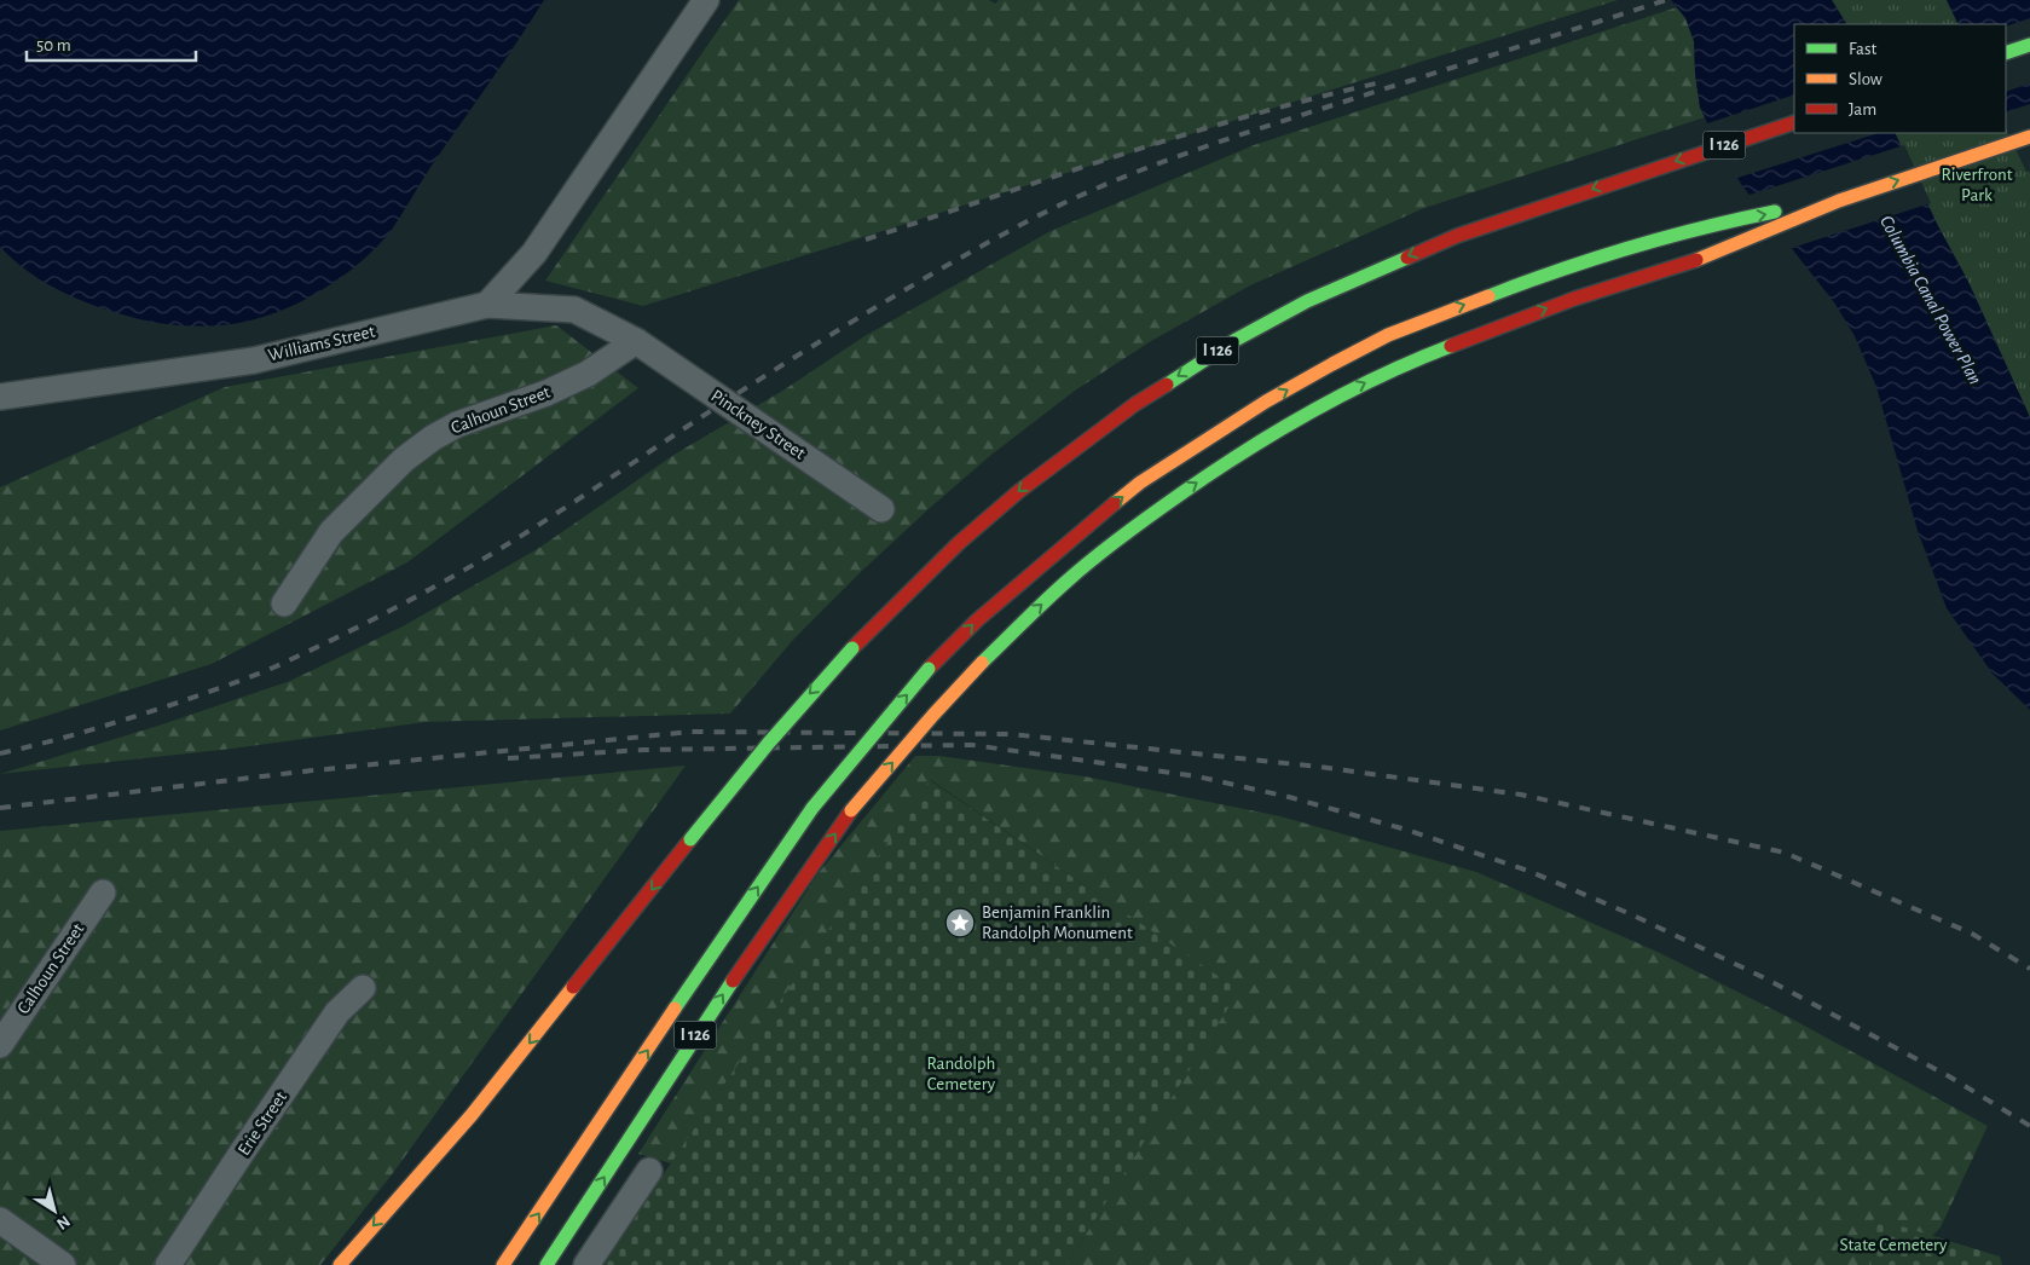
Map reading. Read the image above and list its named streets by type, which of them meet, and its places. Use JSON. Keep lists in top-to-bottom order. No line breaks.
{"streets":{"highway":["I 126"],"street":["Williams Street","Calhoun Street","Pinckney Street","Erie Street"]},"crossings":[["Williams Street","Calhoun Street"],["Williams Street","Pinckney Street"],["Calhoun Street","Pinckney Street"]],"water":["Columbia Canal Power Plan"],"parks":["Riverfront Park","Randolph Cemetery","State Cemetery"],"places":{"place":["Benjamin Franklin Randolph Monument"]},"legend":["Fast","Slow","Jam"],"scale_bar":"50 m","north":"bottom right"}
